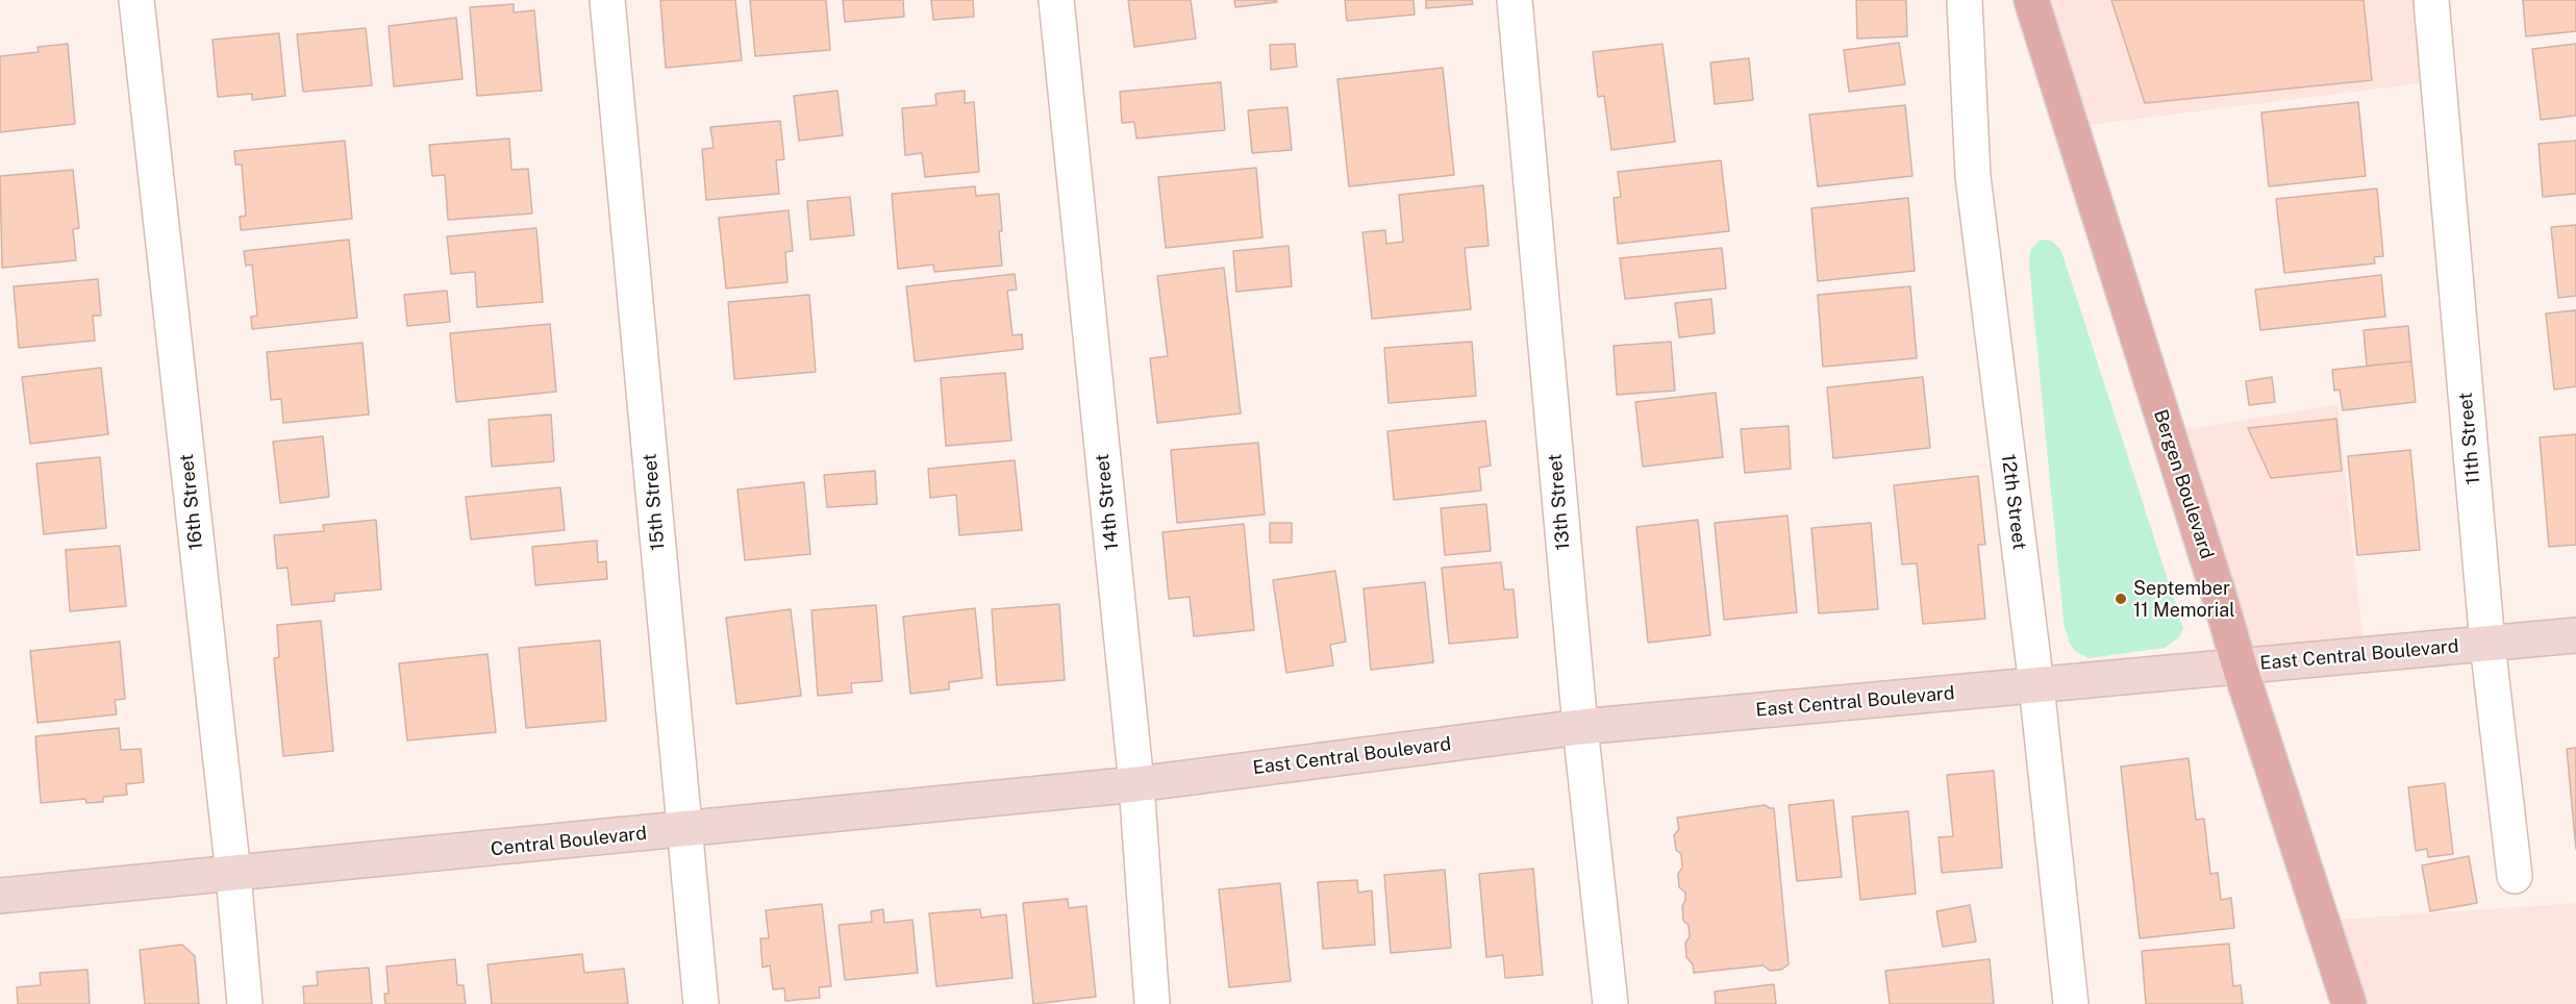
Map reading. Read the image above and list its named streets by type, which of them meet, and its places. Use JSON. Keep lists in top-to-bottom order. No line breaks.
{"streets":{"main road":["Bergen Boulevard","East Central Boulevard","Central Boulevard"],"street":["11th Street","16th Street","15th Street","14th Street","13th Street","12th Street"]},"crossings":[["11th Street","East Central Boulevard"],["Bergen Boulevard","East Central Boulevard"],["16th Street","Central Boulevard"],["15th Street","Central Boulevard"],["14th Street","East Central Boulevard"],["14th Street","Central Boulevard"],["13th Street","East Central Boulevard"],["12th Street","East Central Boulevard"],["East Central Boulevard","Central Boulevard"]],"places":["September 11 Memorial"]}
